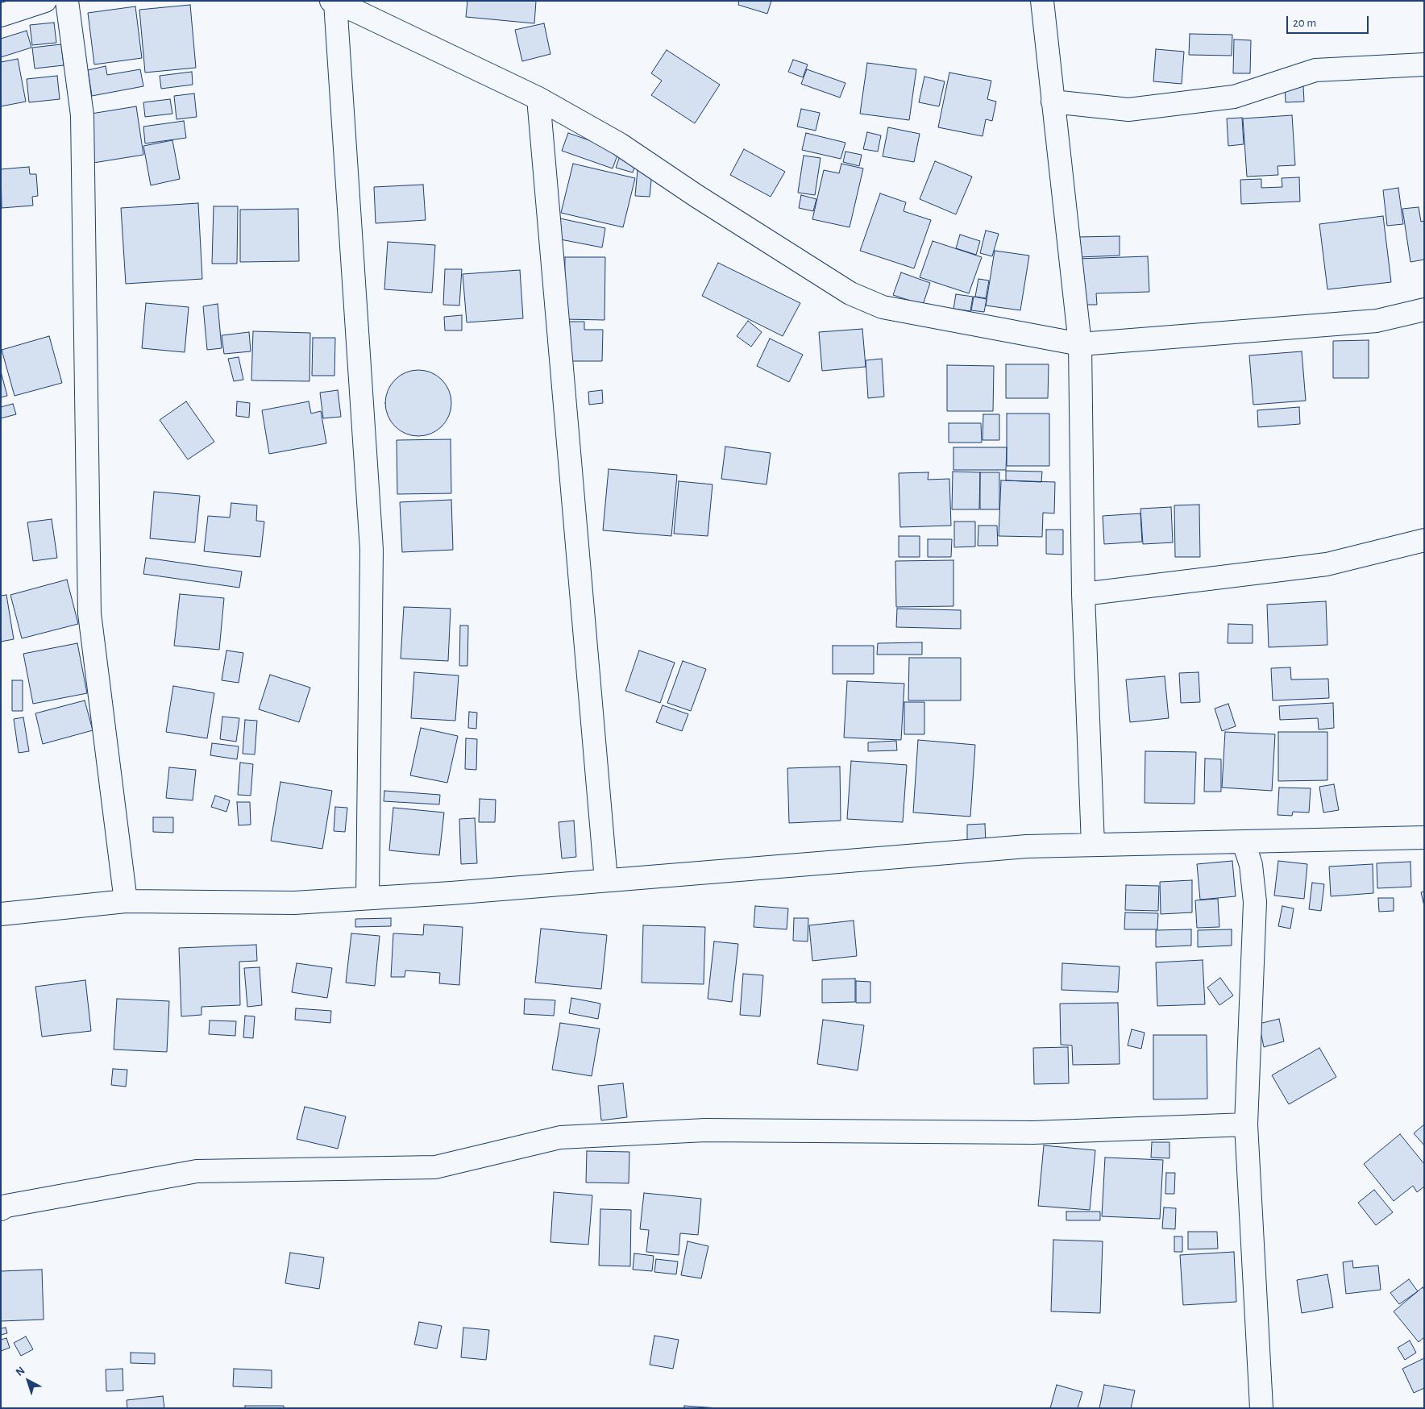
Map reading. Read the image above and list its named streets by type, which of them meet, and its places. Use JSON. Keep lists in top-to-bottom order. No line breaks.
{"scale_bar":"20 m","north":"top left"}
